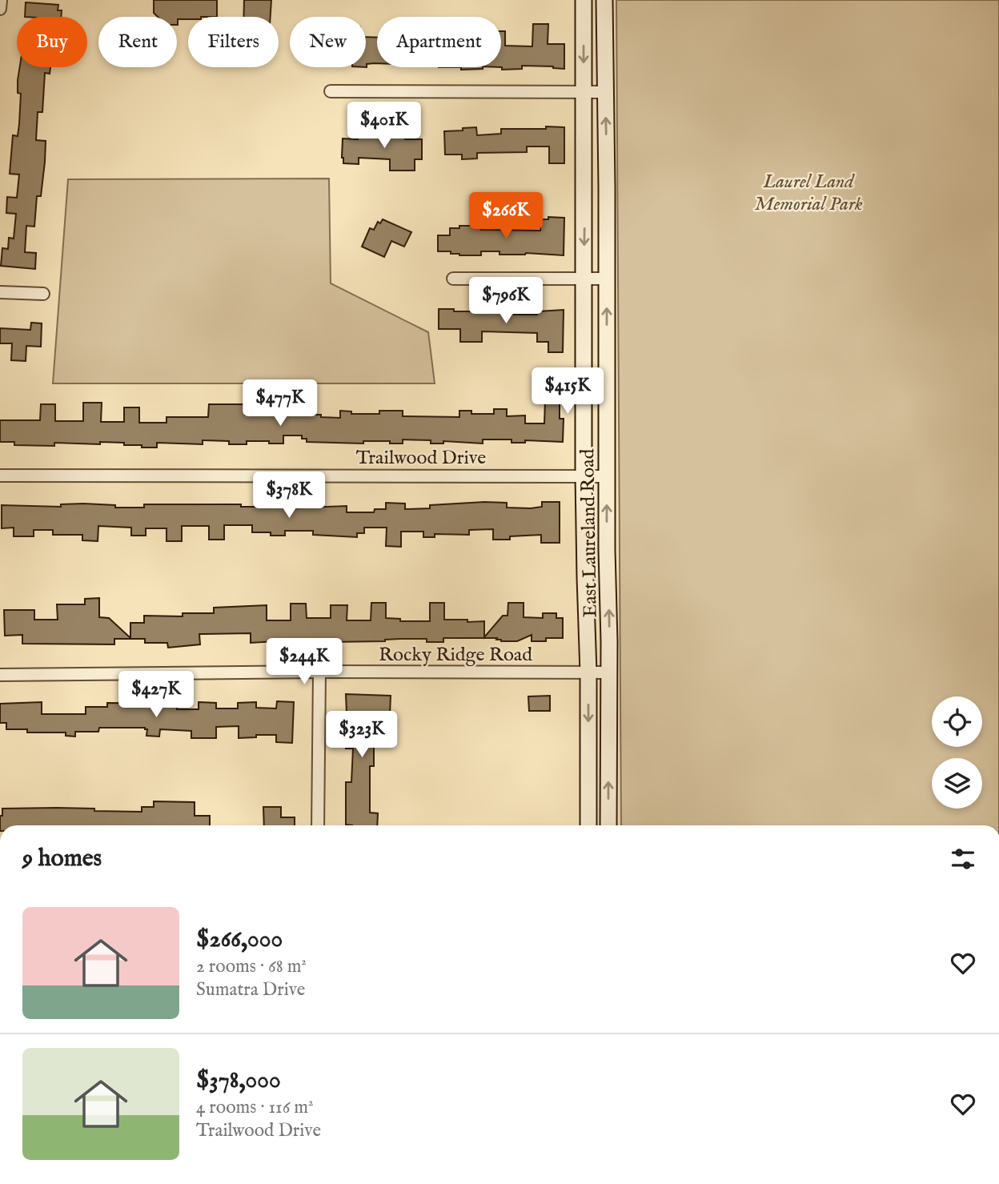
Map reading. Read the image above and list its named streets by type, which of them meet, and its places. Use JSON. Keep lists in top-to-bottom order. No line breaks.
{"streets":{"main road":["East Laureland Road"],"street":["Trailwood Drive","Rocky Ridge Road"]},"crossings":[["Trailwood Drive","East Laureland Road"],["East Laureland Road","Rocky Ridge Road"]],"parks":["Laurel Land Memorial Park"],"page":{"chip":["Buy","Rent","Filters","New","Apartment"],"price":["$401K","$266K","$796K","$415K","$477K","$378K","$244K","$427K","$323K"],"heading":"9 homes","list":[{"name":"$266,000","note":"2 rooms · 68 m² · Sumatra Drive"},{"name":"$378,000","note":"4 rooms · 116 m² · Trailwood Drive"}]}}
